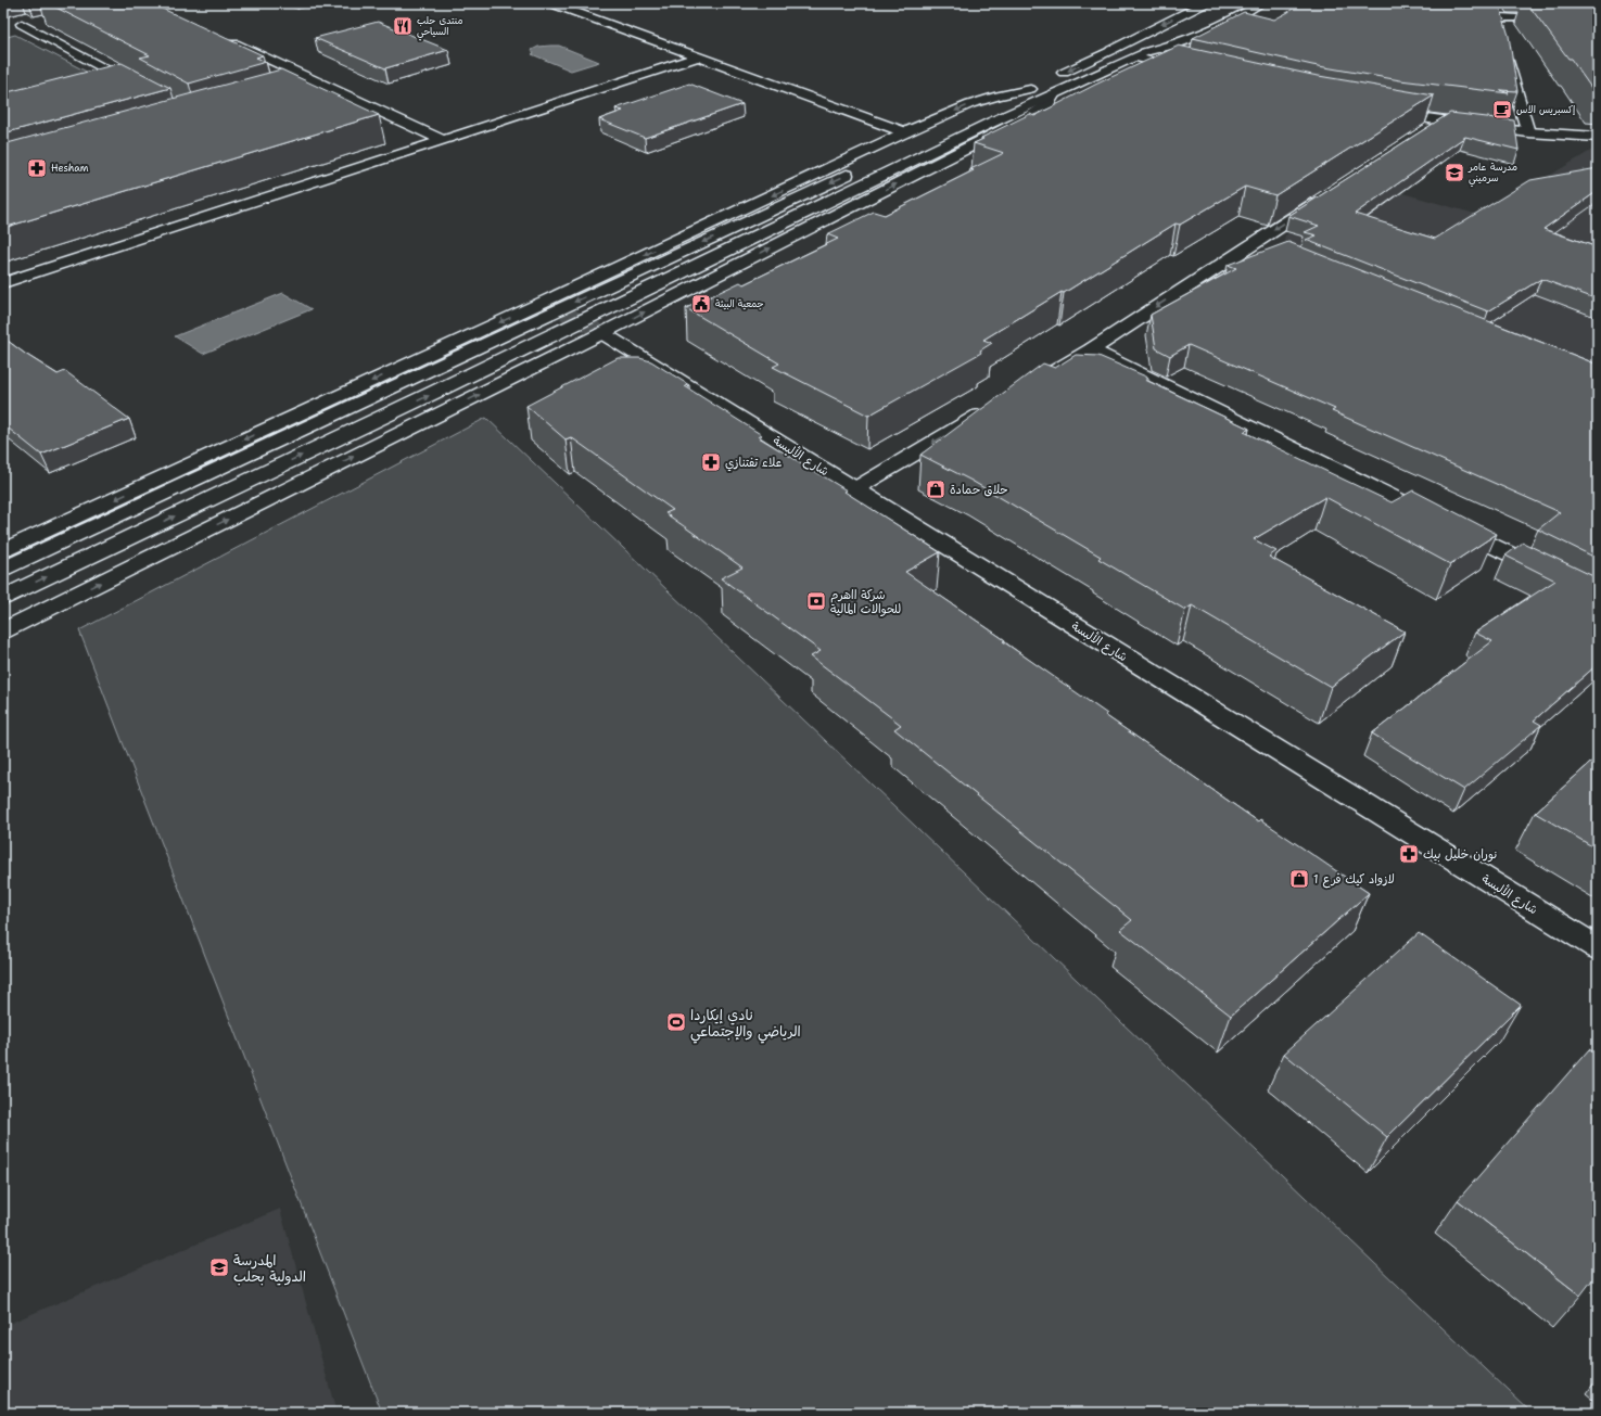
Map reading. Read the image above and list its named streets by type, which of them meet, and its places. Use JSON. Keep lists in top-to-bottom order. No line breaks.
{"streets":{"main road":["شارع الألبسة"]},"places":{"restaurant":["منتدى حلب السياحي"],"cafe":["إكسبريس الاس"],"pharmacy":["Hesham","علاء تفتنازي","نوران خليل بيك"],"school or university":["مدرسة عامر سرميني","المدرسة الدولية بحلب"],"public building":["جمعية البيئة"],"shop":["حلاق حمادة","لازواد كيك فرع 1"],"bank":["شركة ااهرم للحوالات المالية"],"sports":["نادي إيكاردا الرياضي والإجتماعي"]}}
